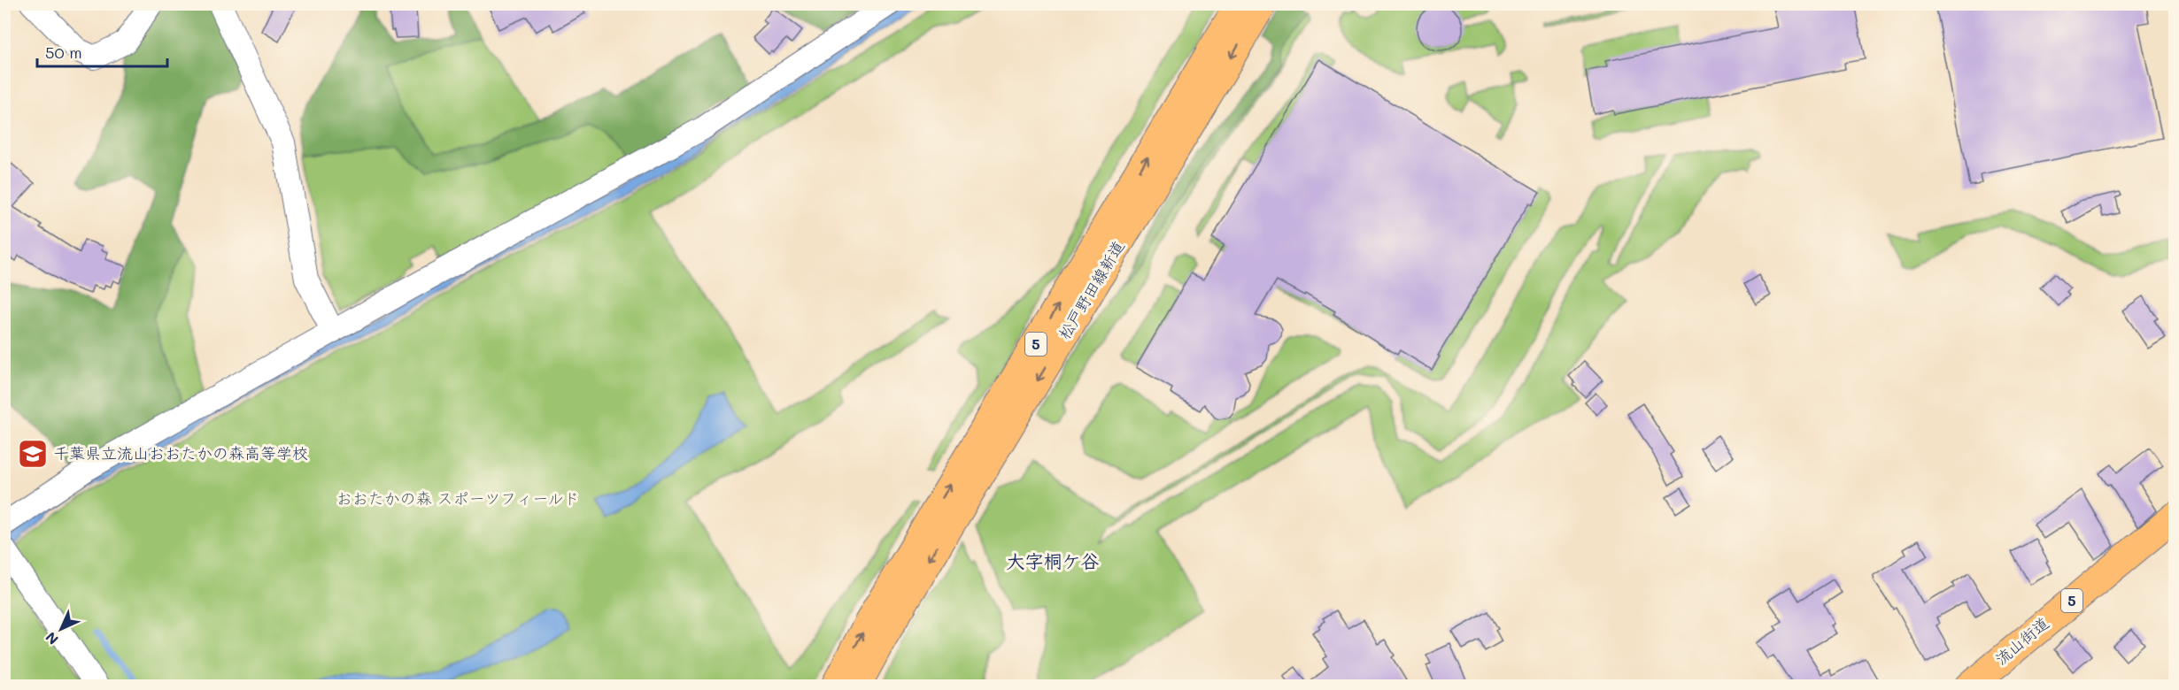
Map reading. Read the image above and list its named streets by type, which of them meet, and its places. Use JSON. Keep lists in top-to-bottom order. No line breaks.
{"streets":{"main road":["松戸野田線新道","5","流山街道"]},"districts":["大字桐ケ谷"],"parks":["おおたかの森 スポーツフィールド"],"places":{"school or university":["千葉県立流山おおたかの森高等学校"]},"scale_bar":"50 m","north":"bottom left"}
